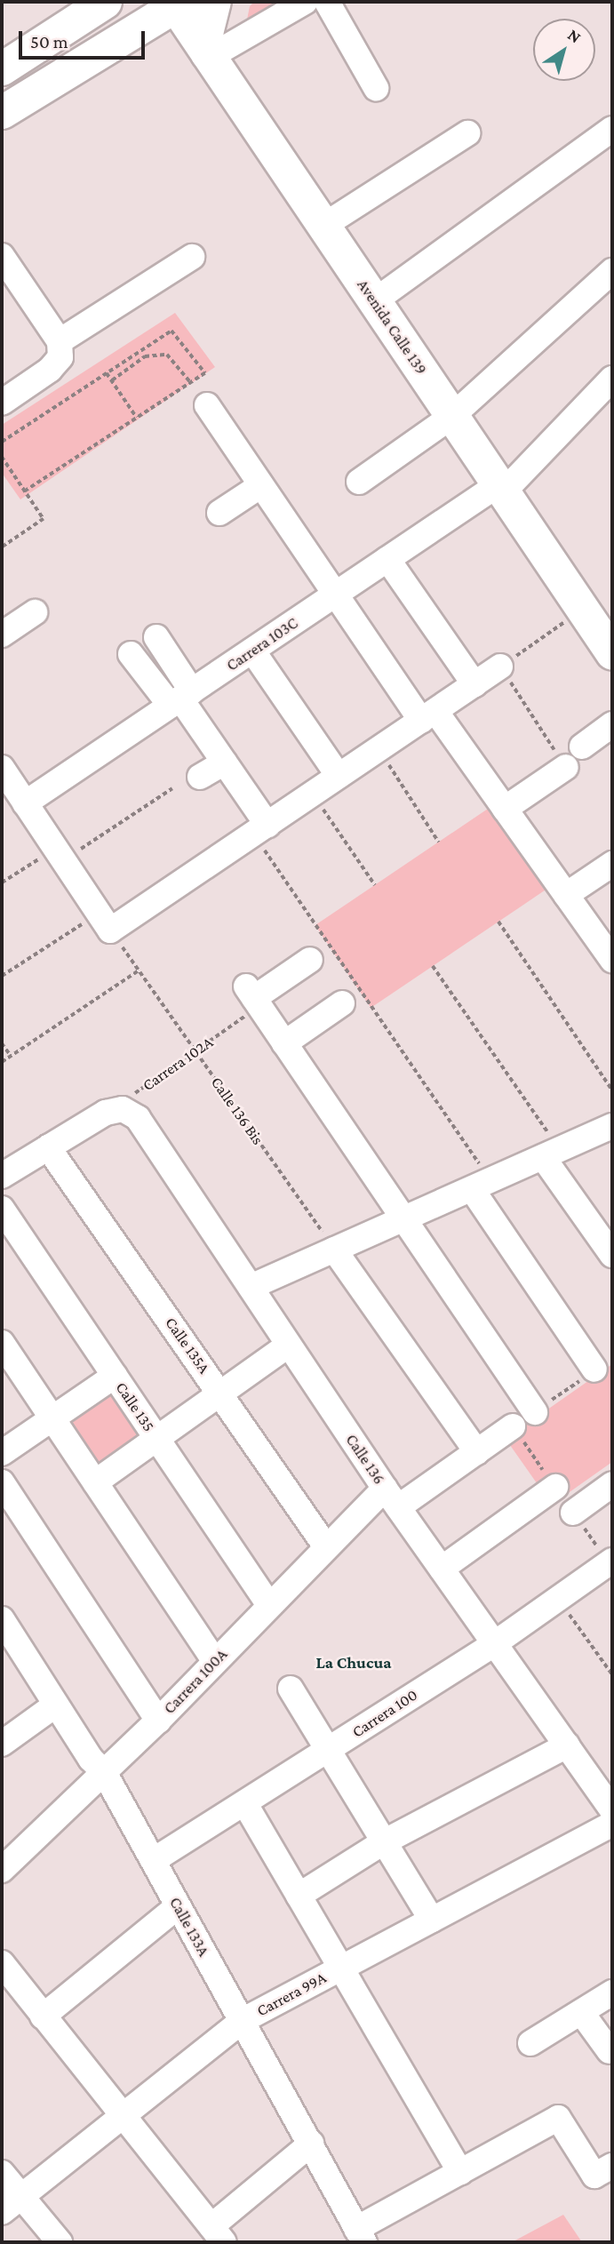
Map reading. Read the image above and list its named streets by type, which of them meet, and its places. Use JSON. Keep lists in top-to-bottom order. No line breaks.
{"streets":{"main road":["Avenida Calle 139"],"street":["Carrera 103C","Calle 135A","Calle 135","Calle 136","Carrera 100A","Carrera 100","Calle 133A","Carrera 99A"],"path":["Carrera 102A","Calle 136 Bis"]},"crossings":[["Avenida Calle 139","Carrera 103C"],["Carrera 102A","Calle 136 Bis"],["Carrera 102A","Calle 136"],["Calle 135A","Carrera 100A"],["Calle 135","Carrera 100A"],["Calle 136","Carrera 100A"],["Calle 136","Carrera 100"],["Carrera 100A","Calle 133A"],["Carrera 100","Calle 133A"],["Calle 133A","Carrera 99A"]],"districts":["La Chucua"],"scale_bar":"50 m","north":"top right"}
